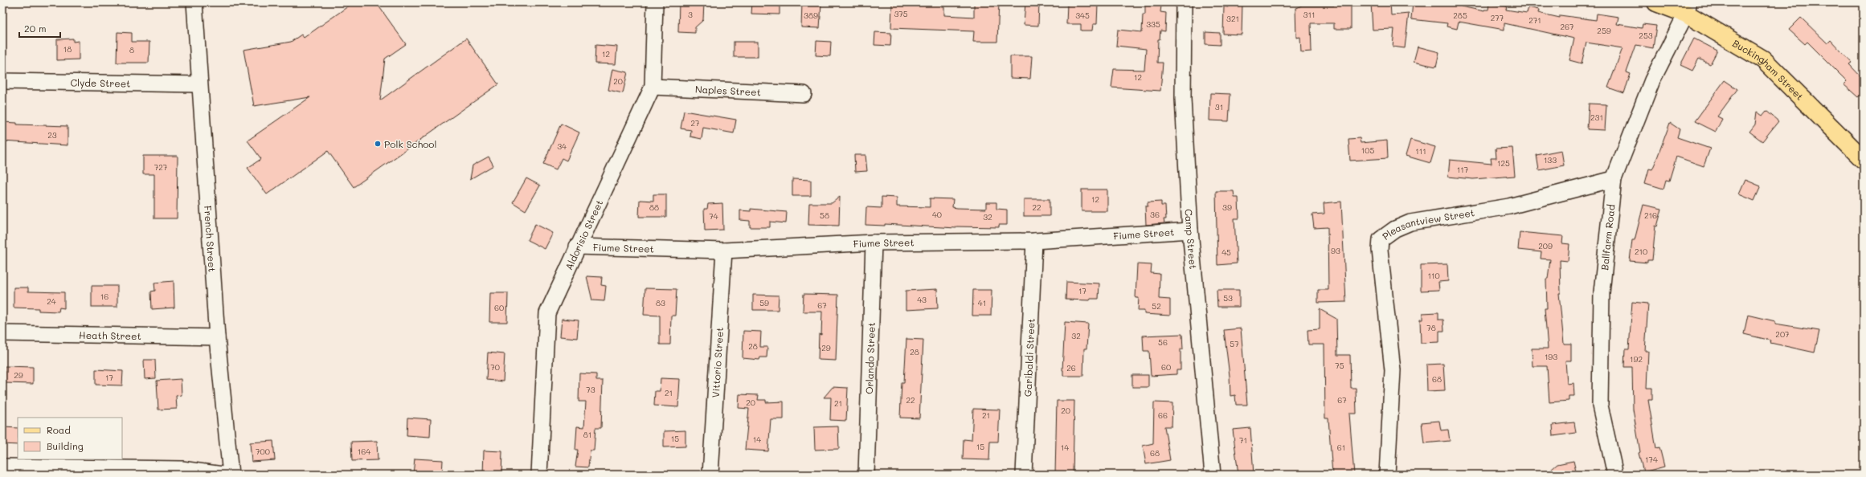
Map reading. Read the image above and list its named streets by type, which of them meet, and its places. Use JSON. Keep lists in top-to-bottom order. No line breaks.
{"streets":{"main road":["Buckingham Street"],"street":["Clyde Street","Naples Street","Pleasantview Street","Fiume Street","Aldorisio Street","Ballfarm Road","French Street","Camp Street","Heath Street","Garibaldi Street","Orlando Street","Vittorio Street"]},"crossings":[["Buckingham Street","Ballfarm Road"],["Clyde Street","French Street"],["Naples Street","Aldorisio Street"],["Pleasantview Street","Ballfarm Road"],["Fiume Street","Aldorisio Street"],["Fiume Street","Camp Street"],["Fiume Street","Garibaldi Street"],["Fiume Street","Orlando Street"],["Fiume Street","Vittorio Street"],["French Street","Heath Street"]],"places":["Polk School"],"house_numbers":["375","3","311","389","345","285","277","321","271","335","267","259","253","18","8","12","12","20","31","231","27","23","34","105","111","133","125","727","117","12","88","22","39","40","36","58","216","74","32","209","93","210","45","110","17","16","53","43","24","83","59","41","67","52","60","78","207","32","56","57","28","29","28","193","192","75","70","60","26","29","17","68","73","21","22","67","20","21","20","21","66","81","15","14","71","15","14","61","700","164","68","174"],"legend":["Road","Building"],"scale_bar":"20 m"}
